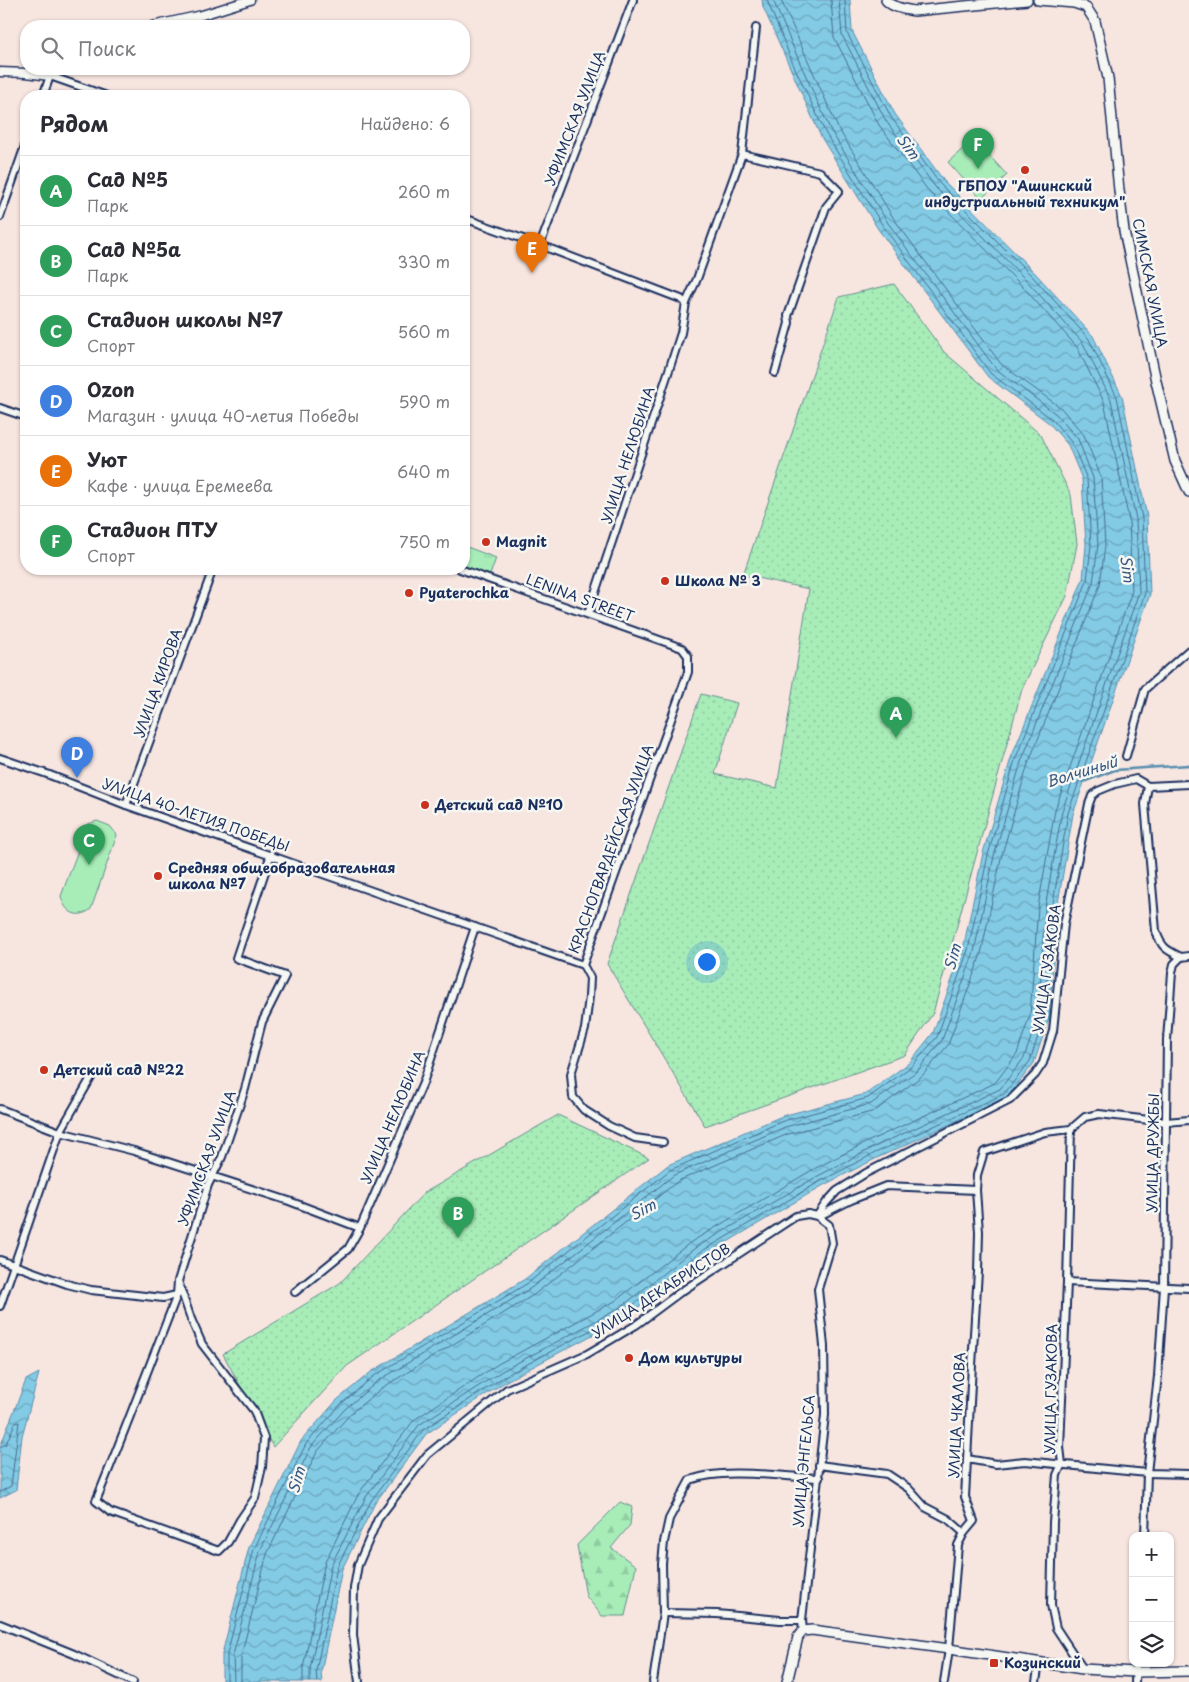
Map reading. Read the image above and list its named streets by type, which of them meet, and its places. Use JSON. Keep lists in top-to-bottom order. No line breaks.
{"streets":{"main road":["СИМСКАЯ УЛИЦА","УЛИЦА ЭНГЕЛЬСА"],"street":["УФИМСКАЯ УЛИЦА","УЛИЦА НЕЛЮБИНА","LENINA STREET","УЛИЦА КИРОВА","УЛИЦА 40-ЛЕТИЯ ПОБЕДЫ","КРАСНОГВАРДЕЙСКАЯ УЛИЦА","УЛИЦА ГУЗАКОВА","УЛИЦА ДРУЖБЫ","УЛИЦА ДЕКАБРИСТОВ","УЛИЦА ЧКАЛОВА"]},"crossings":[["УФИМСКАЯ УЛИЦА","УЛИЦА 40-ЛЕТИЯ ПОБЕДЫ"],["УЛИЦА НЕЛЮБИНА","LENINA STREET"],["УЛИЦА НЕЛЮБИНА","УЛИЦА 40-ЛЕТИЯ ПОБЕДЫ"],["LENINA STREET","КРАСНОГВАРДЕЙСКАЯ УЛИЦА"],["УЛИЦА КИРОВА","УЛИЦА 40-ЛЕТИЯ ПОБЕДЫ"],["УЛИЦА 40-ЛЕТИЯ ПОБЕДЫ","КРАСНОГВАРДЕЙСКАЯ УЛИЦА"],["УЛИЦА ГУЗАКОВА","УЛИЦА ДЕКАБРИСТОВ"],["УЛИЦА ГУЗАКОВА","УЛИЦА ЧКАЛОВА"],["УЛИЦА ГУЗАКОВА","УЛИЦА ЭНГЕЛЬСА"],["УЛИЦА ДЕКАБРИСТОВ","УЛИЦА ЭНГЕЛЬСА"]],"water":["Sim","Волчиный"],"places":{"other":["ГБПОУ \"Ашинский индустриальный техникум\"","Magnit","Школа № 3","Pyaterochka","Детский сад №10","Средняя общеобразовательная школа №7","Детский сад №22","Дом культуры"],"transit":["Козинский"]},"page":{"search":"Поиск","heading":["Рядом","Найдено: 6"],"pins":["F","E","A","D","C","B"],"list":[{"mark":"A","name":"Сад №5","note":"Парк","value":"260 m"},{"mark":"B","name":"Сад №5а","note":"Парк","value":"330 m"},{"mark":"C","name":"Стадион школы №7","note":"Спорт","value":"560 m"},{"mark":"D","name":"Ozon","note":"Магазин · улица 40-летия Победы","value":"590 m"},{"mark":"E","name":"Уют","note":"Кафе · улица Еремеева","value":"640 m"},{"mark":"F","name":"Стадион ПТУ","note":"Спорт","value":"750 m"}],"map_buttons":["+","−"]}}
